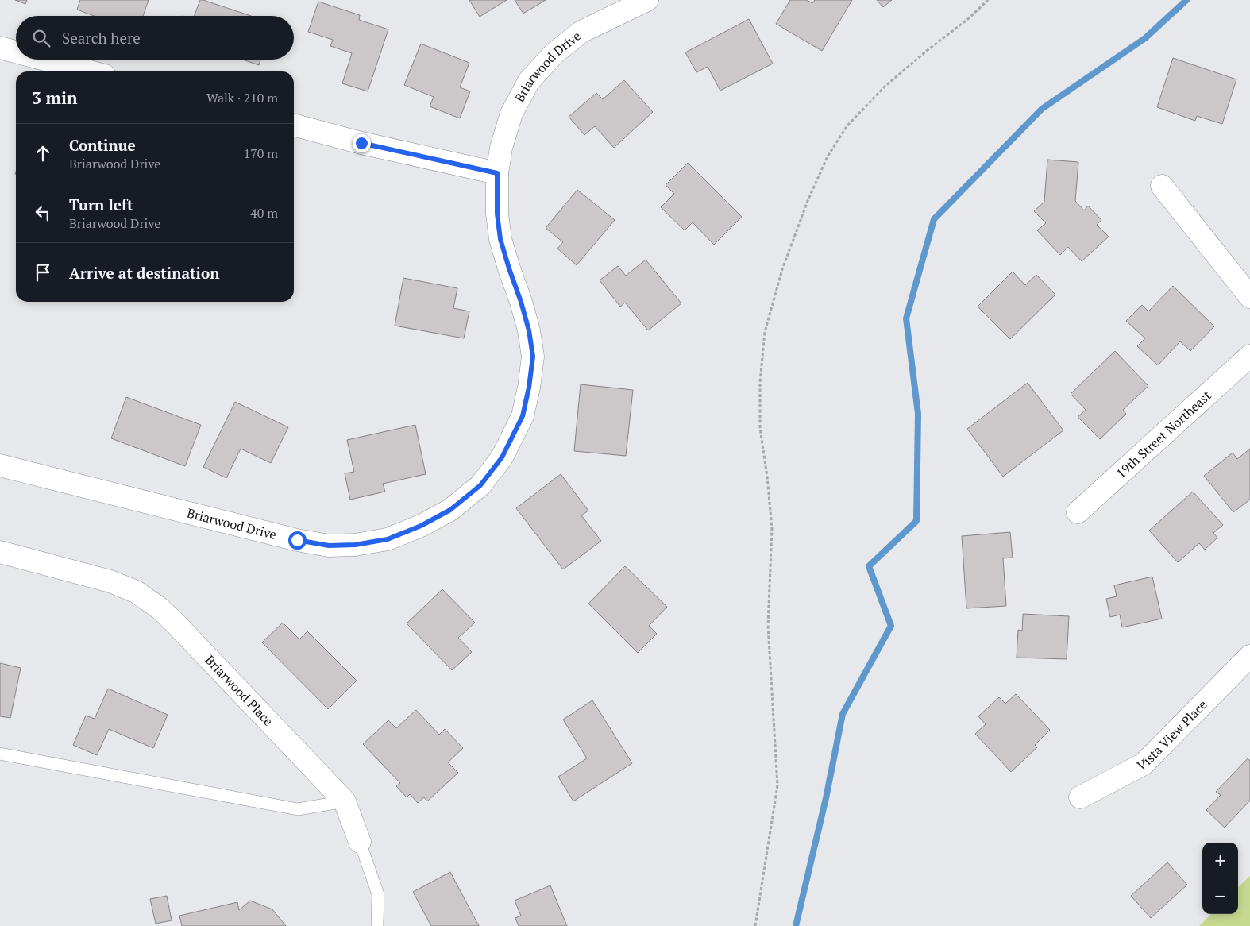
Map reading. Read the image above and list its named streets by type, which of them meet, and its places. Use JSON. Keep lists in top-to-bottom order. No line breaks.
{"streets":{"street":["Briarwood Drive","19th Street Northeast","Briarwood Place","Vista View Place"]},"page":{"search":"Search here","heading":["3 min","Walk · 210 m"],"list":[["Continue","Briarwood Drive","170 m"],["Turn left","Briarwood Drive","40 m"],"Arrive at destination"],"map_buttons":["+","−"]}}
